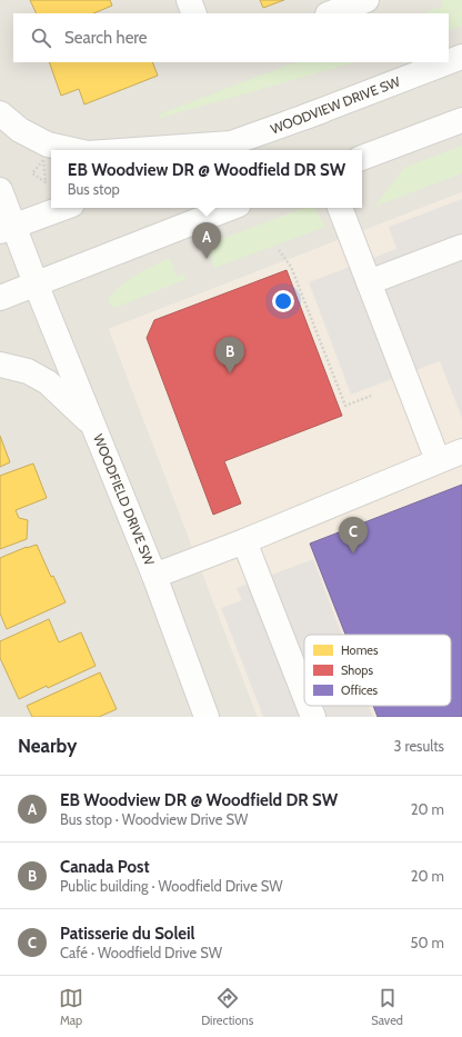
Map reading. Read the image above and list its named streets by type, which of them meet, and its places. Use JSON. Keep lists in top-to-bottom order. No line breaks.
{"streets":{"street":["WOODVIEW DRIVE SW","WOODFIELD DRIVE SW"]},"legend":["Homes","Shops","Offices"],"page":{"search":"Search here","popup":["EB Woodview DR @ Woodfield DR SW","Bus stop"],"pins":["A","B","C"],"heading":["Nearby","3 results"],"list":[{"mark":"A","name":"EB Woodview DR @ Woodfield DR SW","note":"Bus stop · Woodview Drive SW","value":"20 m"},{"mark":"B","name":"Canada Post","note":"Public building · Woodfield Drive SW","value":"20 m"},{"mark":"C","name":"Patisserie du Soleil","note":"Café · Woodfield Drive SW","value":"50 m"}],"nav":["Map","Directions","Saved"]}}
